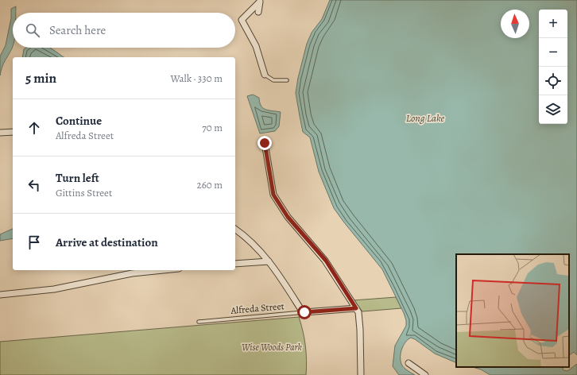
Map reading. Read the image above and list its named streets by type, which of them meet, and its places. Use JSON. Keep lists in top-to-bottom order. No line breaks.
{"streets":{"street":["Alfreda Street"]},"water":["Long Lake"],"parks":["Wise Woods Park"],"north":"top","page":{"map_buttons":["+","−"],"search":"Search here","heading":["5 min","Walk · 330 m"],"list":[["Continue","Alfreda Street","70 m"],["Turn left","Gittins Street","260 m"],"Arrive at destination"]}}
